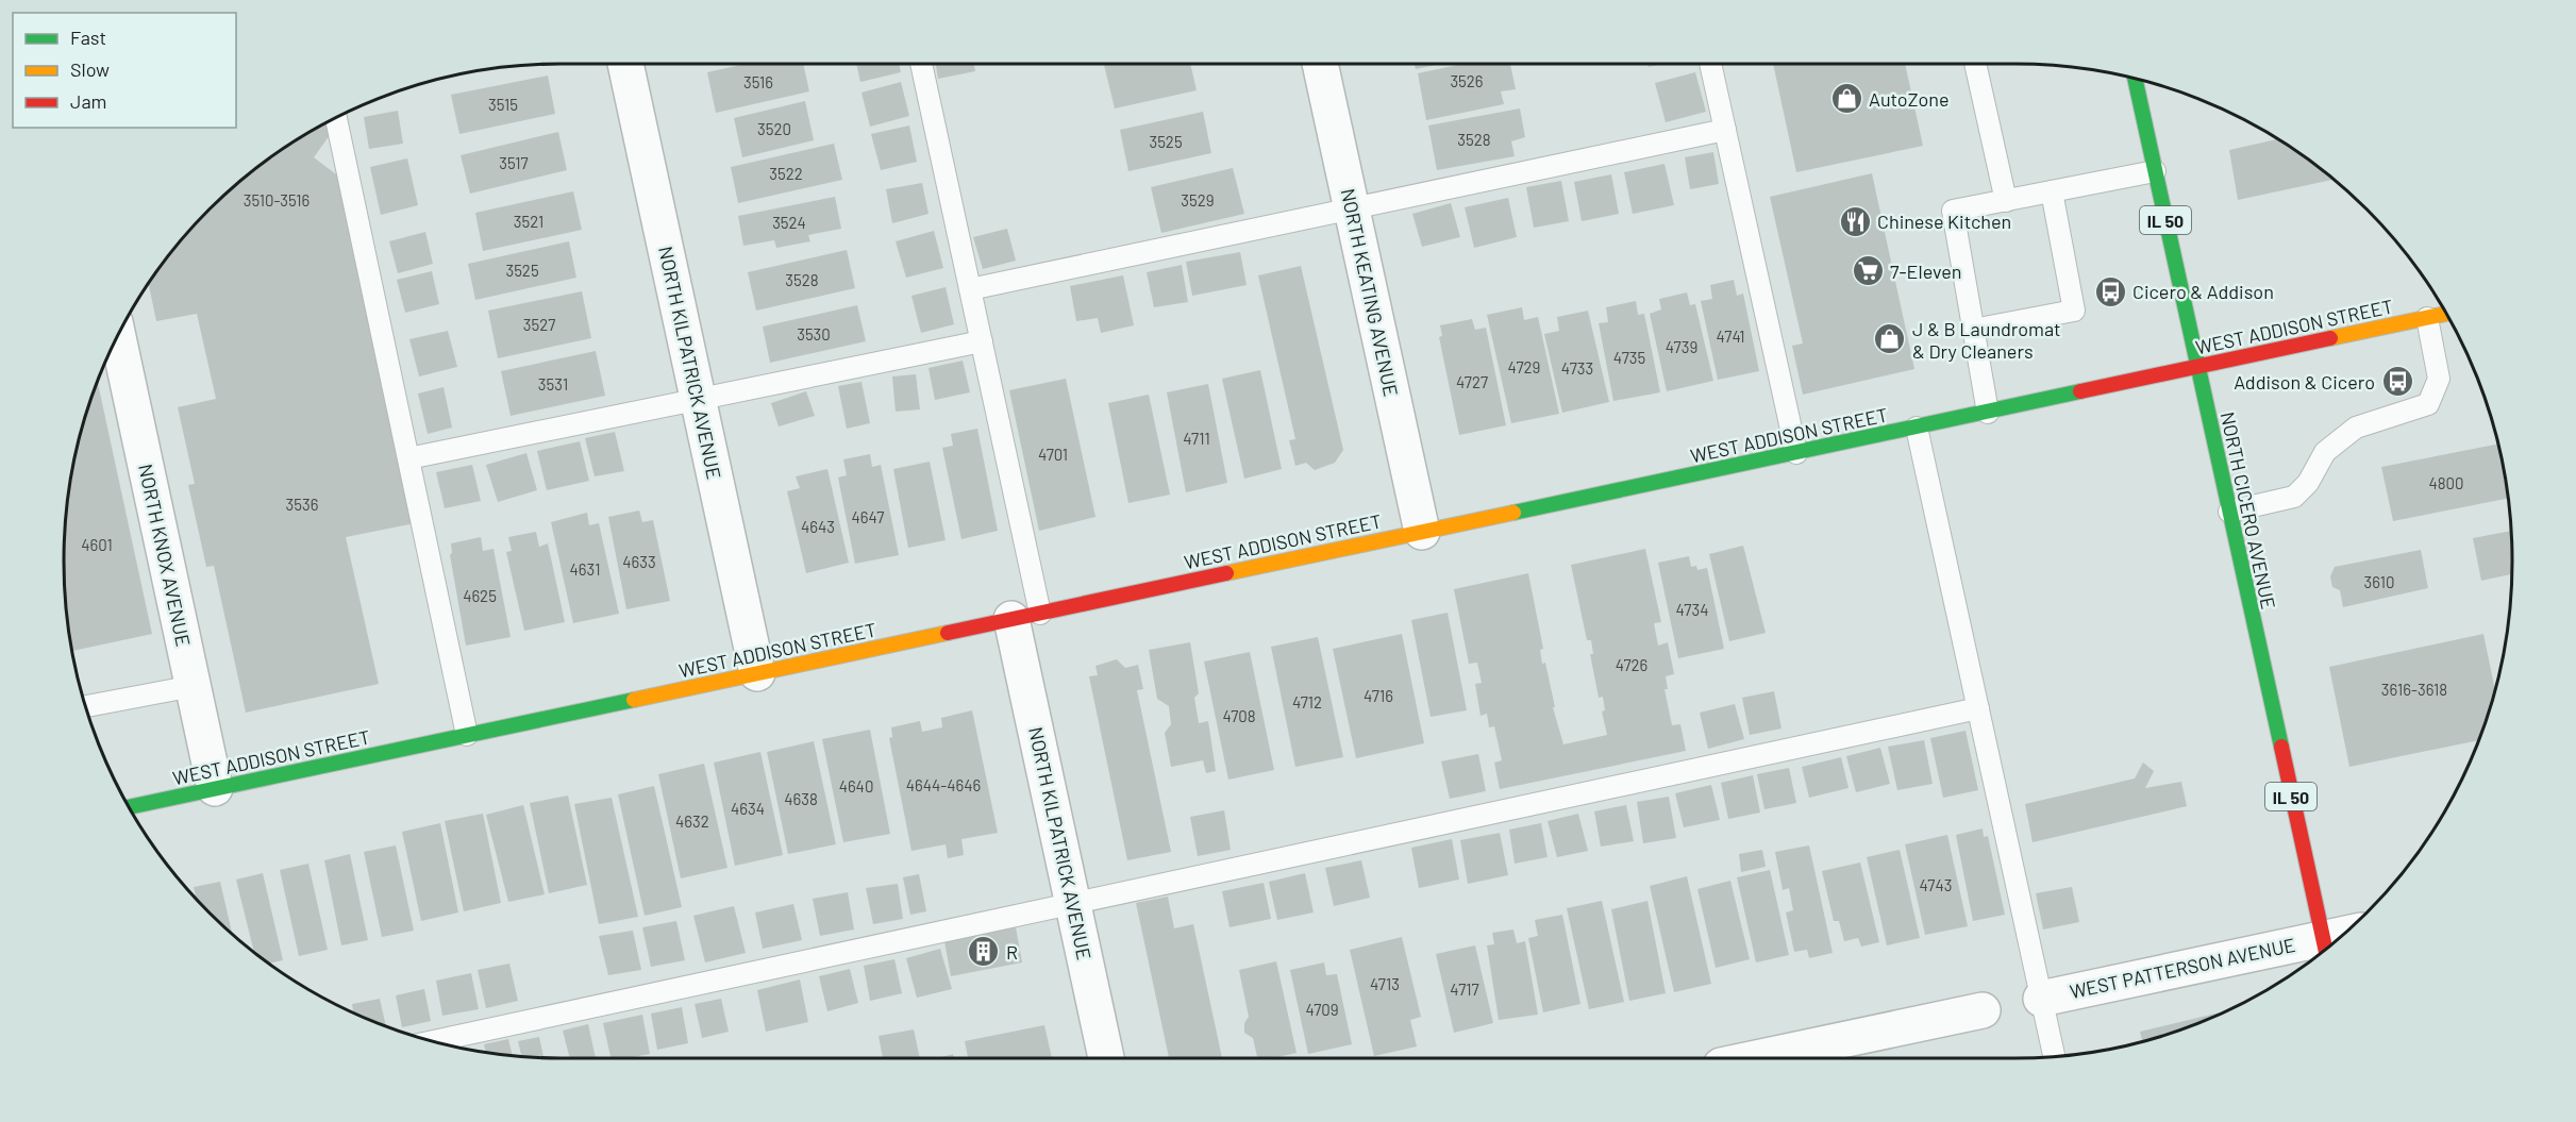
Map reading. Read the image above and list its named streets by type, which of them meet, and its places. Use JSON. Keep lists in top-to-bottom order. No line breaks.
{"streets":{"main road":["IL 50","WEST ADDISON STREET","NORTH CICERO AVENUE"],"street":["NORTH KEATING AVENUE","NORTH KILPATRICK AVENUE","NORTH KNOX AVENUE","WEST PATTERSON AVENUE"]},"crossings":[["NORTH KEATING AVENUE","WEST ADDISON STREET"],["WEST ADDISON STREET","NORTH KILPATRICK AVENUE"],["WEST ADDISON STREET","NORTH CICERO AVENUE"],["WEST ADDISON STREET","NORTH KNOX AVENUE"],["NORTH CICERO AVENUE","WEST PATTERSON AVENUE"]],"places":{"shop":["AutoZone","J & B Laundromat & Dry Cleaners"],"restaurant":["Chinese Kitchen"],"supermarket":["7-Eleven"],"bus stop":["Cicero & Addison","Addison & Cicero"],"building":["R"]},"house_numbers":["3526","3516","3515","3520","3528","3525","3517","3522","3510-3516","3529","3521","3524","3525","3528","3527","3530","4741","4739","4735","4729","4733","4727","3531","4711","4701","4800","3536","4647","4643","4601","4633","4631","3610","4625","4734","4726","3616-3618","4716","4712","4708","4644-4646","4640","4638","4634","4632","4743","4713","4717","4709"],"legend":["Fast","Slow","Jam"]}
